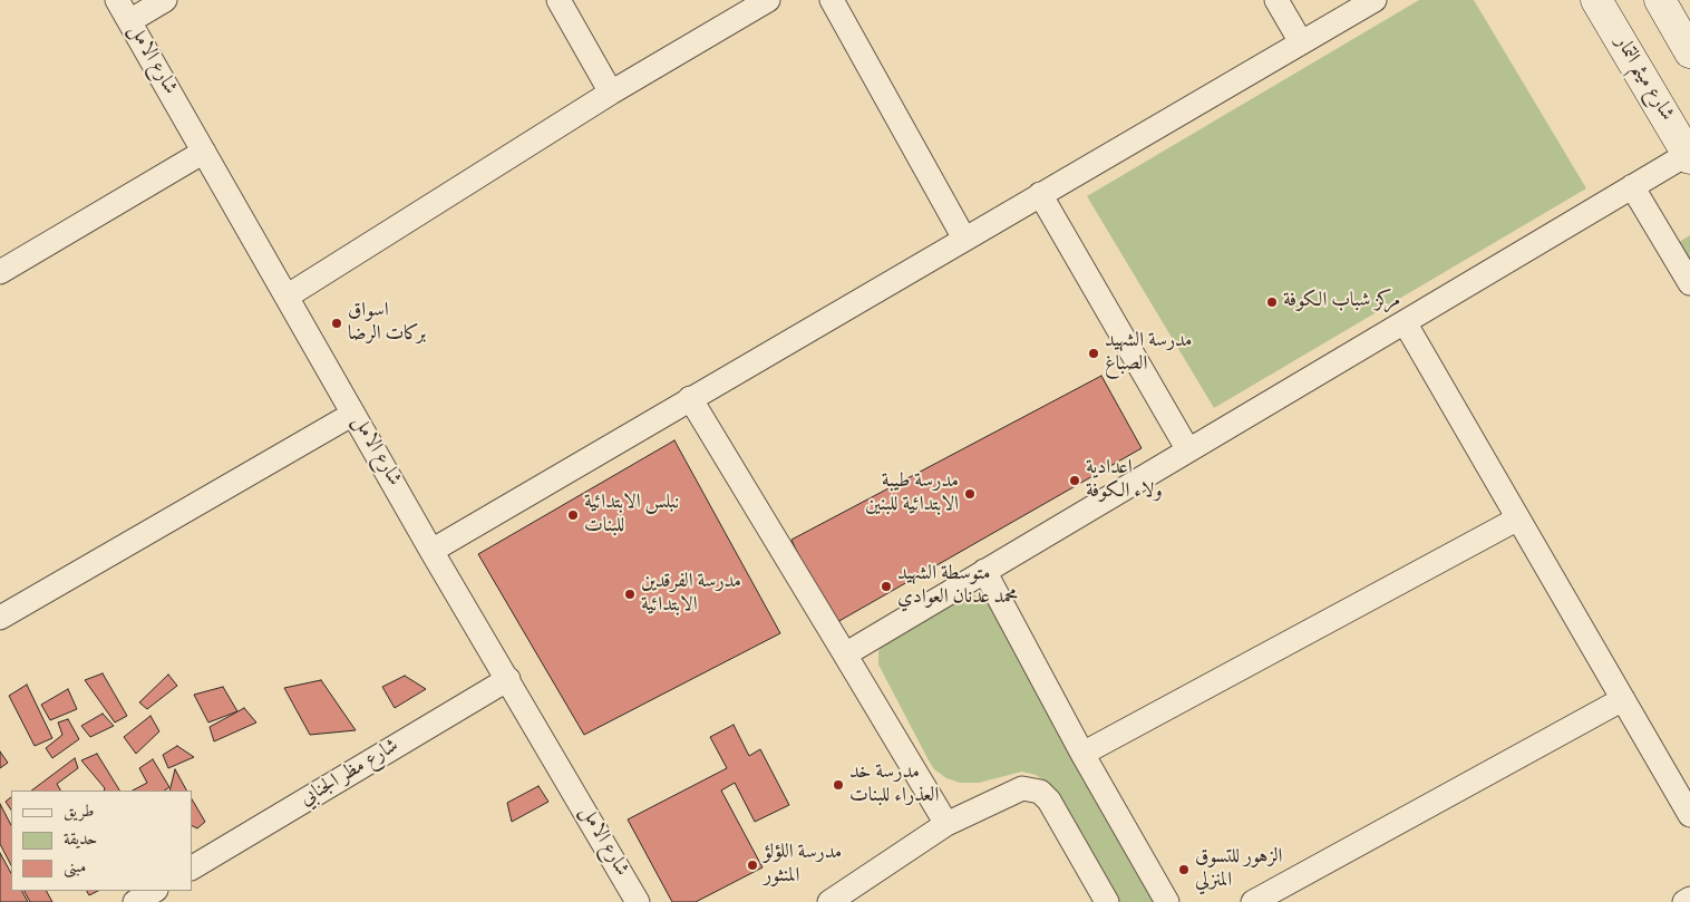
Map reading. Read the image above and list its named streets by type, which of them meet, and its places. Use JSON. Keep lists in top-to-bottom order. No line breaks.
{"streets":{"street":["شارع الامل","شارع ميثم التمار","شارع مظر الجنابي"]},"crossings":[["شارع الامل","شارع مظر الجنابي"]],"places":["مركز شباب الكوفة","اسواق بركات الرضا","مدرسة الشهيد الصباغ","اعدادية ولاء الكوفة","مدرسة طيبة الابتدائية للبنين","نبلس الابتدائية للبنات","متوسطة الشهيد محمد عدنان العوادي","مدرسة الفرقدين الابتدائية","مدرسة خد العذراء للبنات","مدرسة اللؤلؤ المنثور","الزهور للتسوق المنزلي"],"legend":["طريق","حديقة","مبنى"]}
